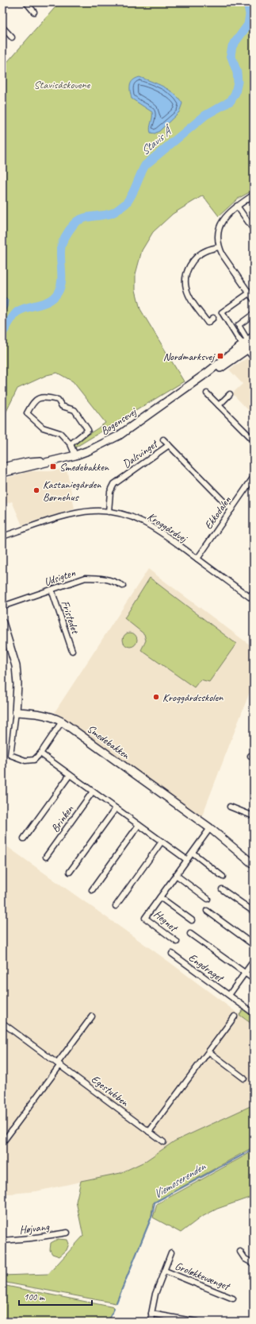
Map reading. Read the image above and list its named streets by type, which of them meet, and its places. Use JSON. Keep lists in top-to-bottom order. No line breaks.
{"streets":{"street":["Bogensevej","Dalsvinget","Ekkodalen","Kroggårdvej","Udsigten","Fristedet","Smedebakken","Brinken","Hegnet","Engdraget","Egestubben","Højvang","Groløkkevænget"]},"crossings":[["Dalsvinget","Ekkodalen"],["Dalsvinget","Kroggårdvej"],["Ekkodalen","Kroggårdvej"],["Udsigten","Fristedet"],["Smedebakken","Hegnet"]],"water":["Stavis Å","Viemoserenden"],"parks":["Stavisåskovene"],"places":{"transit":["Nordmarksvej","Smedebakken"],"other":["Kastaniegården Børnehus","Kroggårdsskolen"]},"scale_bar":"100 m"}
